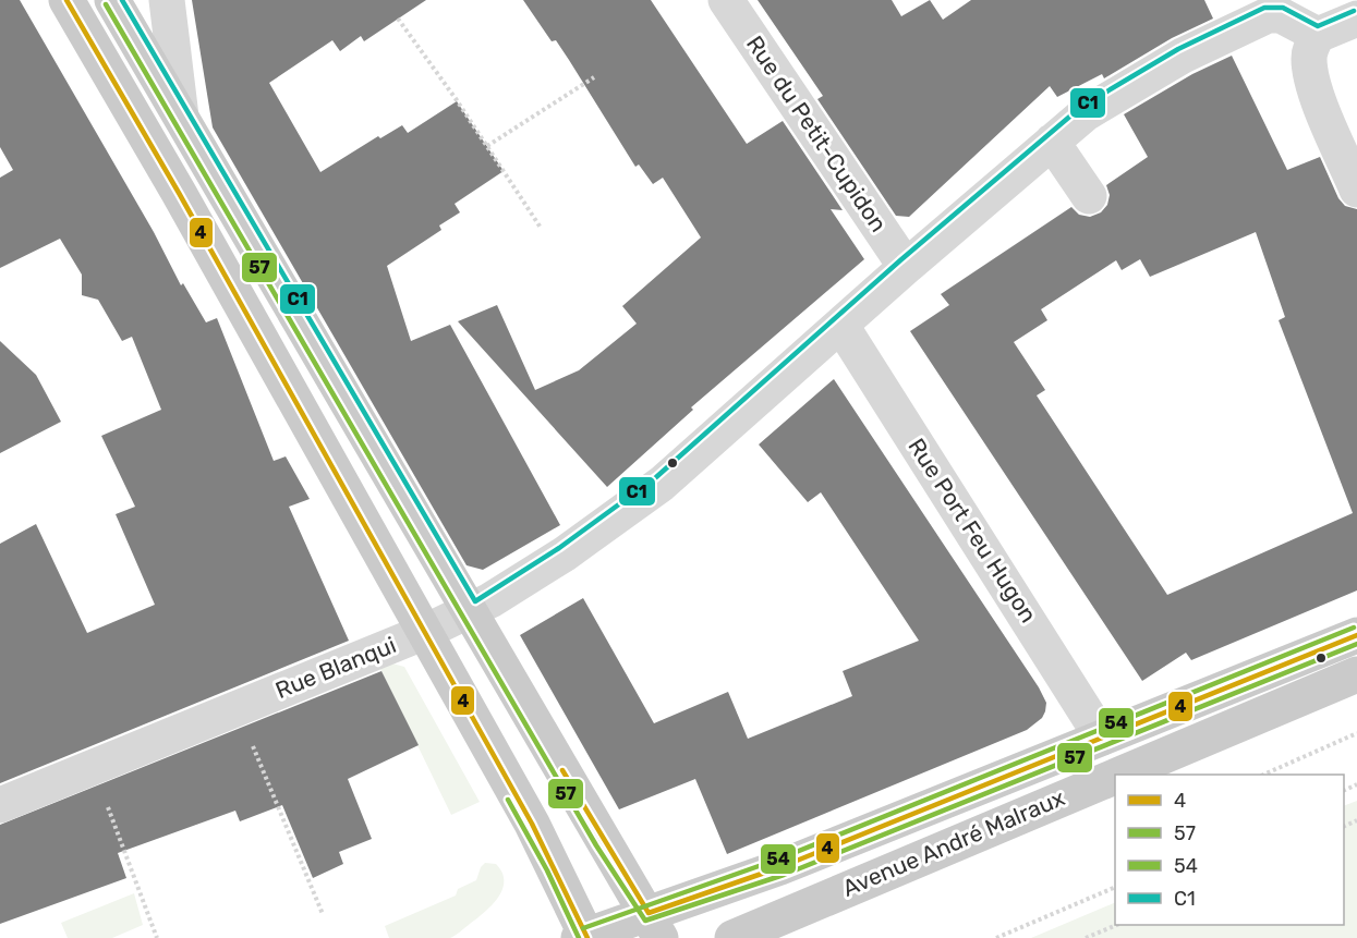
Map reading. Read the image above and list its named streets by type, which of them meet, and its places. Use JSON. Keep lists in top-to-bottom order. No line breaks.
{"streets":{"main road":["Avenue André Malraux"],"street":["Rue du Petit-Cupidon","Rue Port Feu Hugon","Rue Blanqui"]},"crossings":[["Rue du Petit-Cupidon","Rue Blanqui"],["Rue Port Feu Hugon","Rue Blanqui"],["Rue Port Feu Hugon","Avenue André Malraux"]],"lines":["transit line 4","transit line C1","transit line 57","transit line 54"],"legend":["4","57","54","C1"]}
